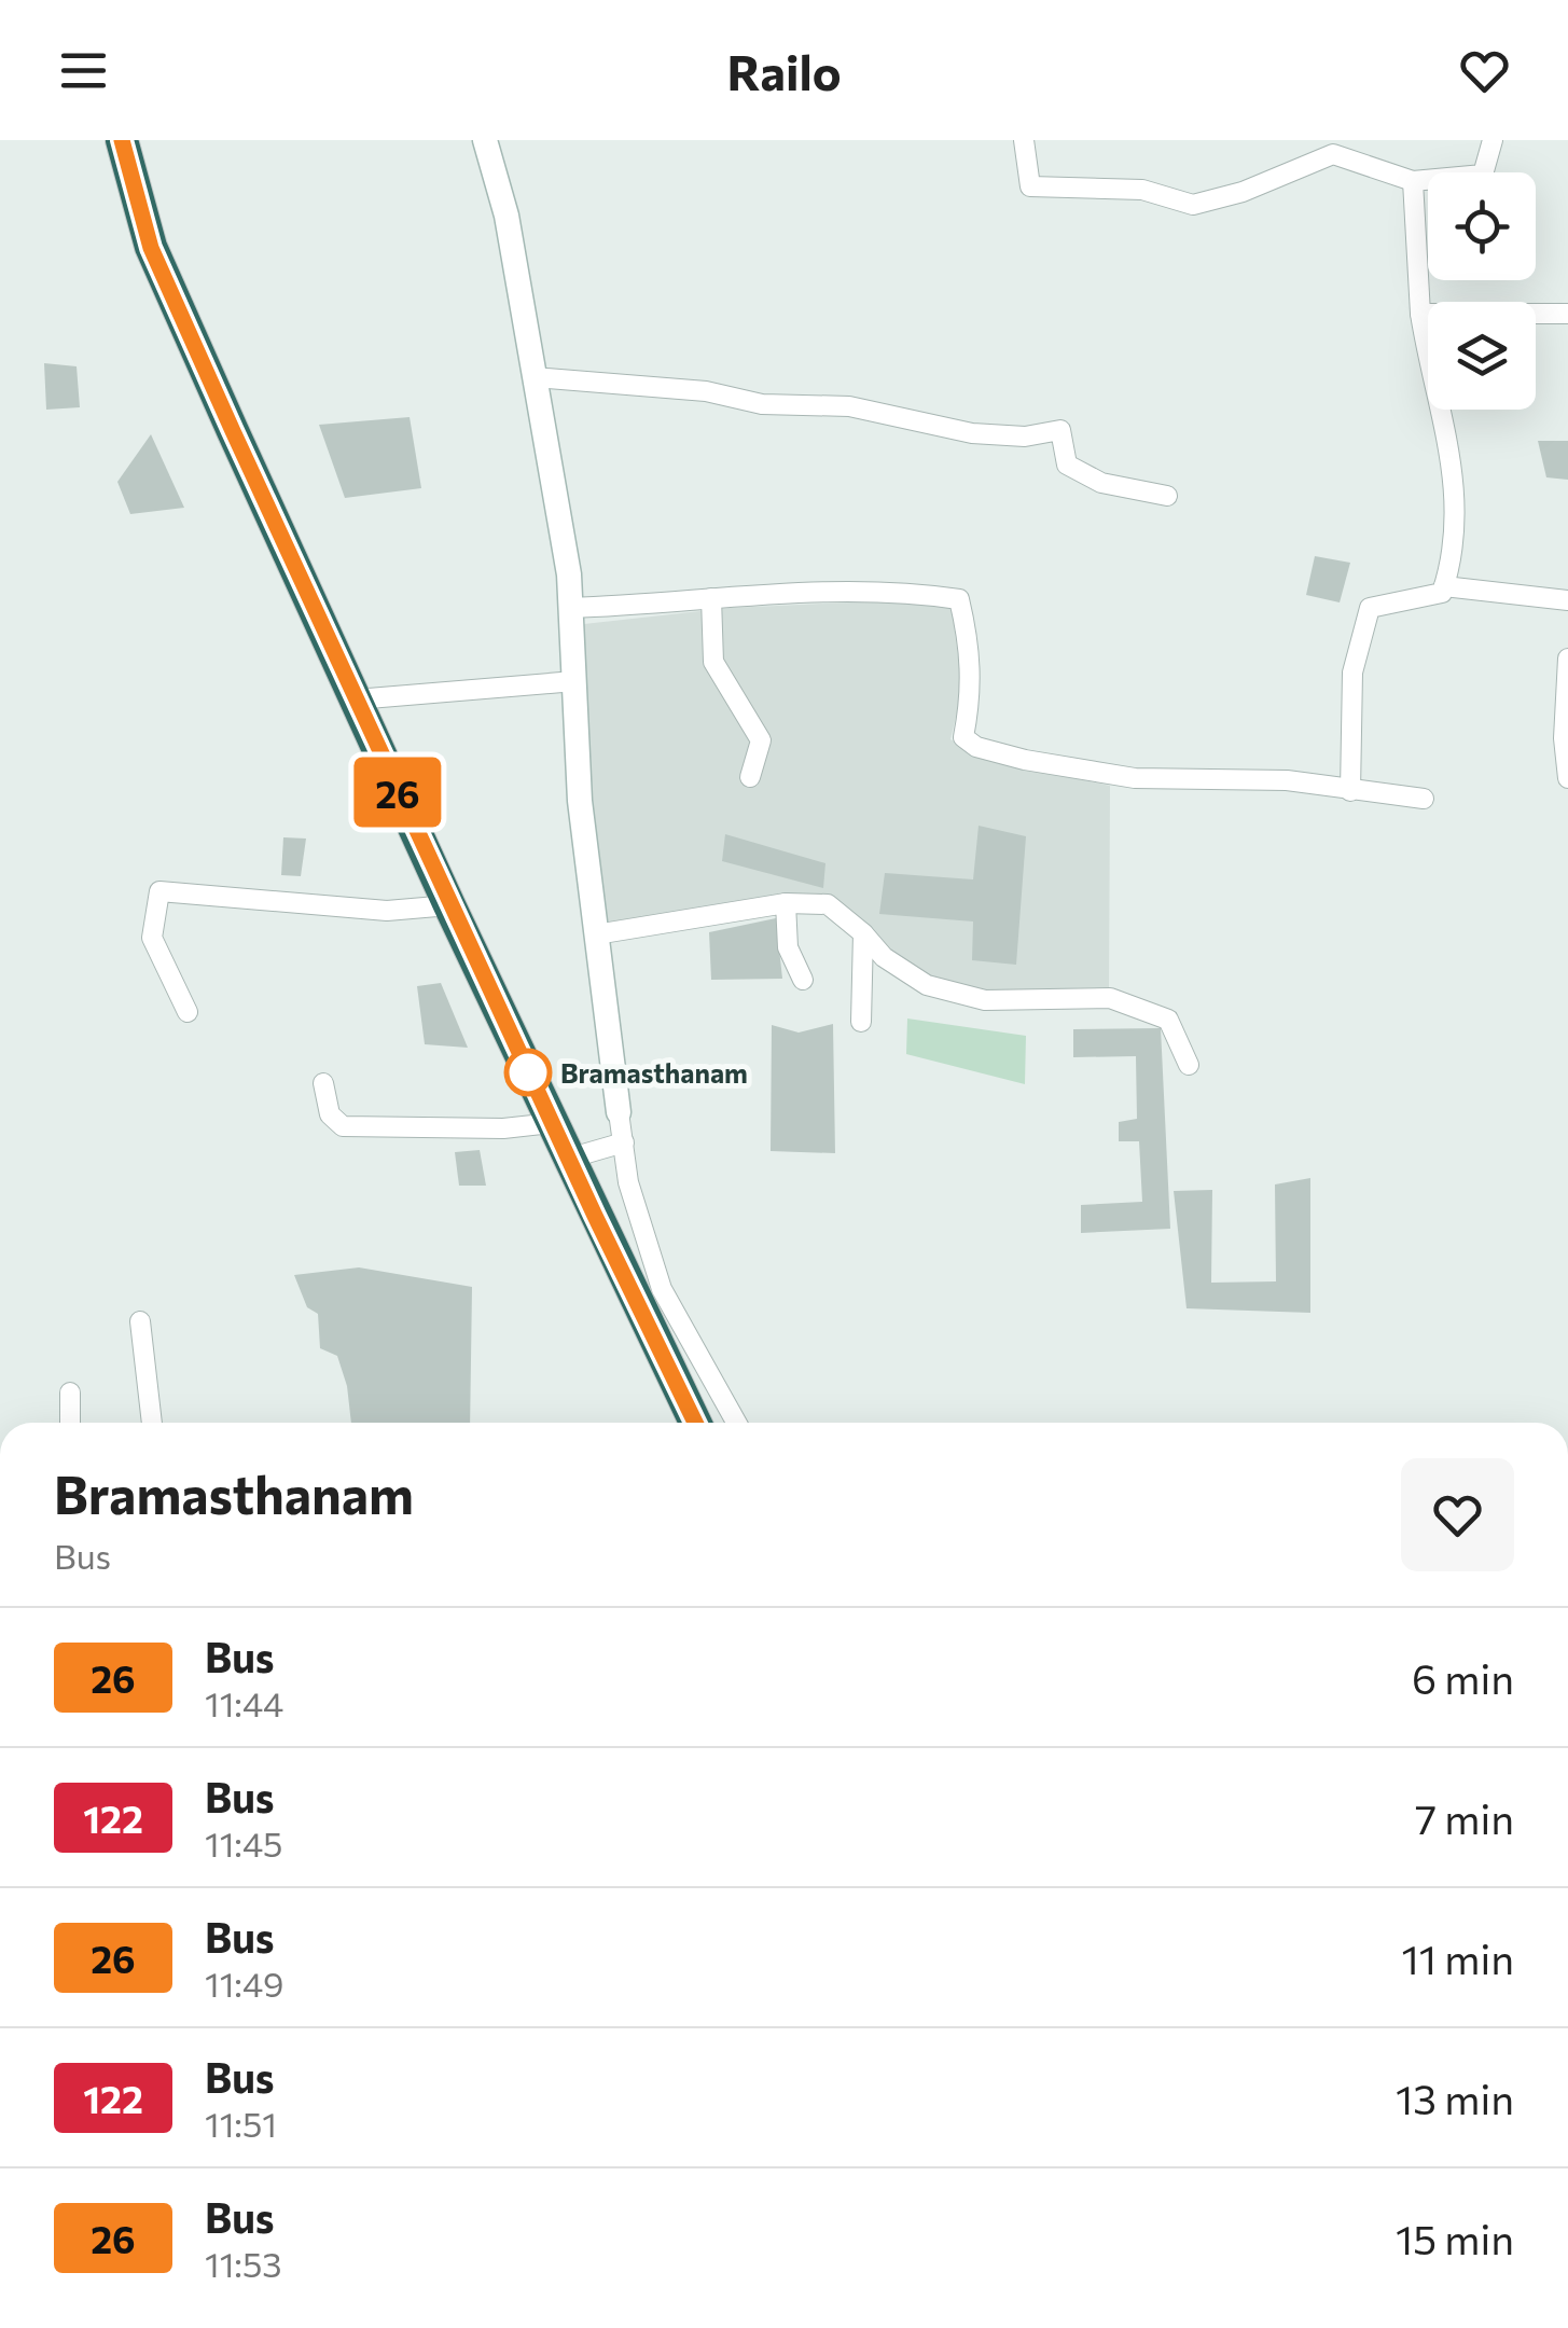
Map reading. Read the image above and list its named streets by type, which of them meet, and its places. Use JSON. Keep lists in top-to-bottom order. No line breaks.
{"places":["Bramasthanam"],"lines":["bus line 26"],"page":{"header":"Railo","on_map":"26","heading":["Bramasthanam","Bus"],"list":[{"mark":"26","name":"Bus","note":"11:44","value":"6 min"},{"mark":"122","name":"Bus","note":"11:45","value":"7 min"},{"mark":"26","name":"Bus","note":"11:49","value":"11 min"},{"mark":"122","name":"Bus","note":"11:51","value":"13 min"},{"mark":"26","name":"Bus","note":"11:53","value":"15 min"}]}}
